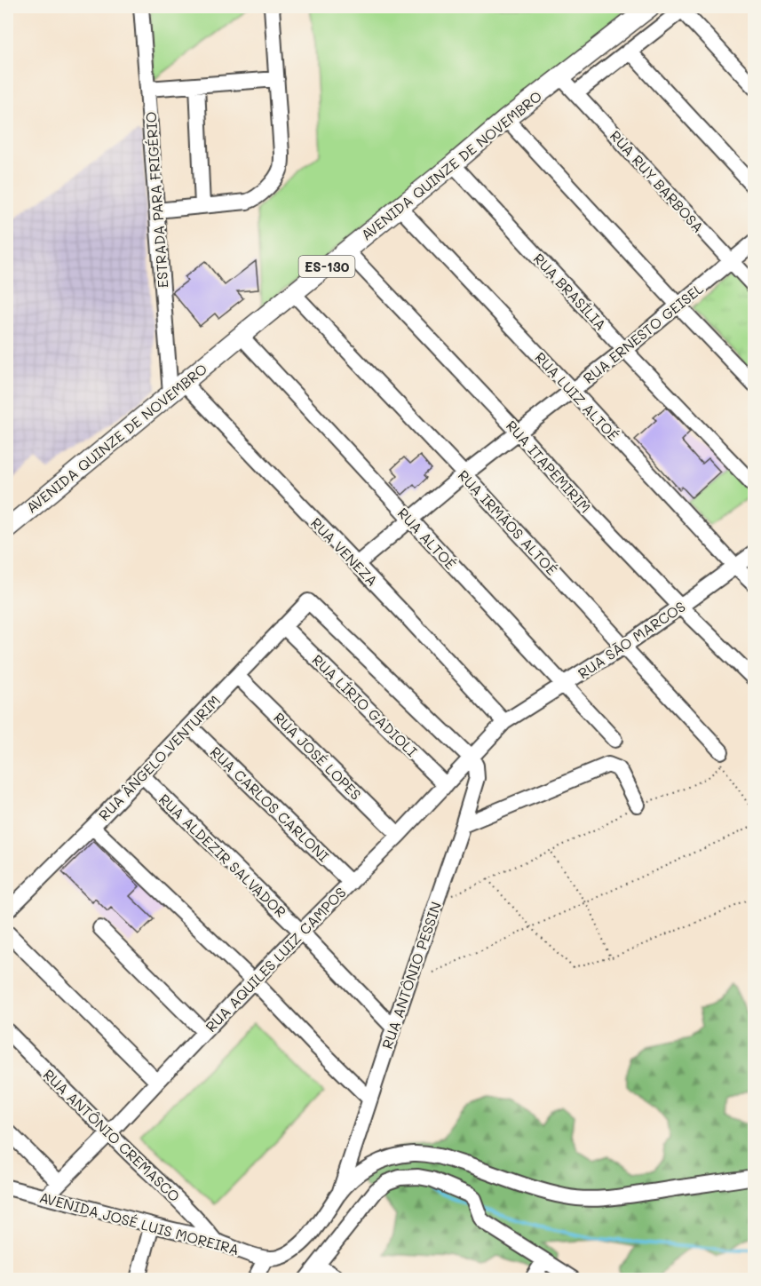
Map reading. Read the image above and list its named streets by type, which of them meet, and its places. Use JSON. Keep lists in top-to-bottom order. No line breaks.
{"streets":{"main road":["AVENIDA QUINZE DE NOVEMBRO","ES-130"],"street":["RUA RUY BARBOSA","ESTRADA PARA FRIGÉRIO","RUA BRASÍLIA","RUA ERNESTO GEISEL","RUA LUIZ ALTOÉ","RUA ITAPEMIRIM","RUA IRMÃOS ALTOÉ","RUA ALTOÉ","RUA VENEZA","RUA SÃO MARCOS","RUA LÍRIO GADIOLI","RUA JOSÉ LOPES","RUA ÂNGELO VENTURIM","RUA CARLOS CARLONI","RUA ALDEZIR SALVADOR","RUA AQUILES LUIZ CAMPOS","RUA ANTÔNIO PESSIN","RUA ANTÔNIO CREMASCO","AVENIDA JOSÉ LUIS MOREIRA"]},"crossings":[["AVENIDA QUINZE DE NOVEMBRO","RUA RUY BARBOSA"],["AVENIDA QUINZE DE NOVEMBRO","ESTRADA PARA FRIGÉRIO"],["AVENIDA QUINZE DE NOVEMBRO","RUA BRASÍLIA"],["AVENIDA QUINZE DE NOVEMBRO","RUA LUIZ ALTOÉ"],["AVENIDA QUINZE DE NOVEMBRO","RUA ITAPEMIRIM"],["AVENIDA QUINZE DE NOVEMBRO","RUA IRMÃOS ALTOÉ"],["AVENIDA QUINZE DE NOVEMBRO","RUA ALTOÉ"],["AVENIDA QUINZE DE NOVEMBRO","RUA VENEZA"],["RUA RUY BARBOSA","RUA ERNESTO GEISEL"],["ESTRADA PARA FRIGÉRIO","RUA VENEZA"],["RUA BRASÍLIA","RUA ERNESTO GEISEL"],["RUA ERNESTO GEISEL","RUA LUIZ ALTOÉ"],["RUA ERNESTO GEISEL","RUA ITAPEMIRIM"],["RUA ERNESTO GEISEL","RUA IRMÃOS ALTOÉ"],["RUA ERNESTO GEISEL","RUA ALTOÉ"],["RUA ERNESTO GEISEL","RUA VENEZA"],["RUA LUIZ ALTOÉ","RUA SÃO MARCOS"],["RUA ITAPEMIRIM","RUA SÃO MARCOS"],["RUA IRMÃOS ALTOÉ","RUA SÃO MARCOS"],["RUA ALTOÉ","RUA SÃO MARCOS"],["RUA VENEZA","RUA SÃO MARCOS"],["RUA VENEZA","RUA AQUILES LUIZ CAMPOS"],["RUA SÃO MARCOS","RUA AQUILES LUIZ CAMPOS"],["RUA LÍRIO GADIOLI","RUA ÂNGELO VENTURIM"],["RUA LÍRIO GADIOLI","RUA AQUILES LUIZ CAMPOS"],["RUA JOSÉ LOPES","RUA ÂNGELO VENTURIM"],["RUA JOSÉ LOPES","RUA AQUILES LUIZ CAMPOS"],["RUA ÂNGELO VENTURIM","RUA CARLOS CARLONI"],["RUA ÂNGELO VENTURIM","RUA ALDEZIR SALVADOR"],["RUA ÂNGELO VENTURIM","RUA AQUILES LUIZ CAMPOS"],["RUA ÂNGELO VENTURIM","RUA ANTÔNIO PESSIN"],["RUA CARLOS CARLONI","RUA AQUILES LUIZ CAMPOS"],["RUA ALDEZIR SALVADOR","RUA AQUILES LUIZ CAMPOS"],["RUA ALDEZIR SALVADOR","RUA ANTÔNIO PESSIN"],["RUA AQUILES LUIZ CAMPOS","RUA ANTÔNIO PESSIN"],["RUA AQUILES LUIZ CAMPOS","RUA ANTÔNIO CREMASCO"],["RUA AQUILES LUIZ CAMPOS","AVENIDA JOSÉ LUIS MOREIRA"],["RUA ANTÔNIO CREMASCO","AVENIDA JOSÉ LUIS MOREIRA"]]}
